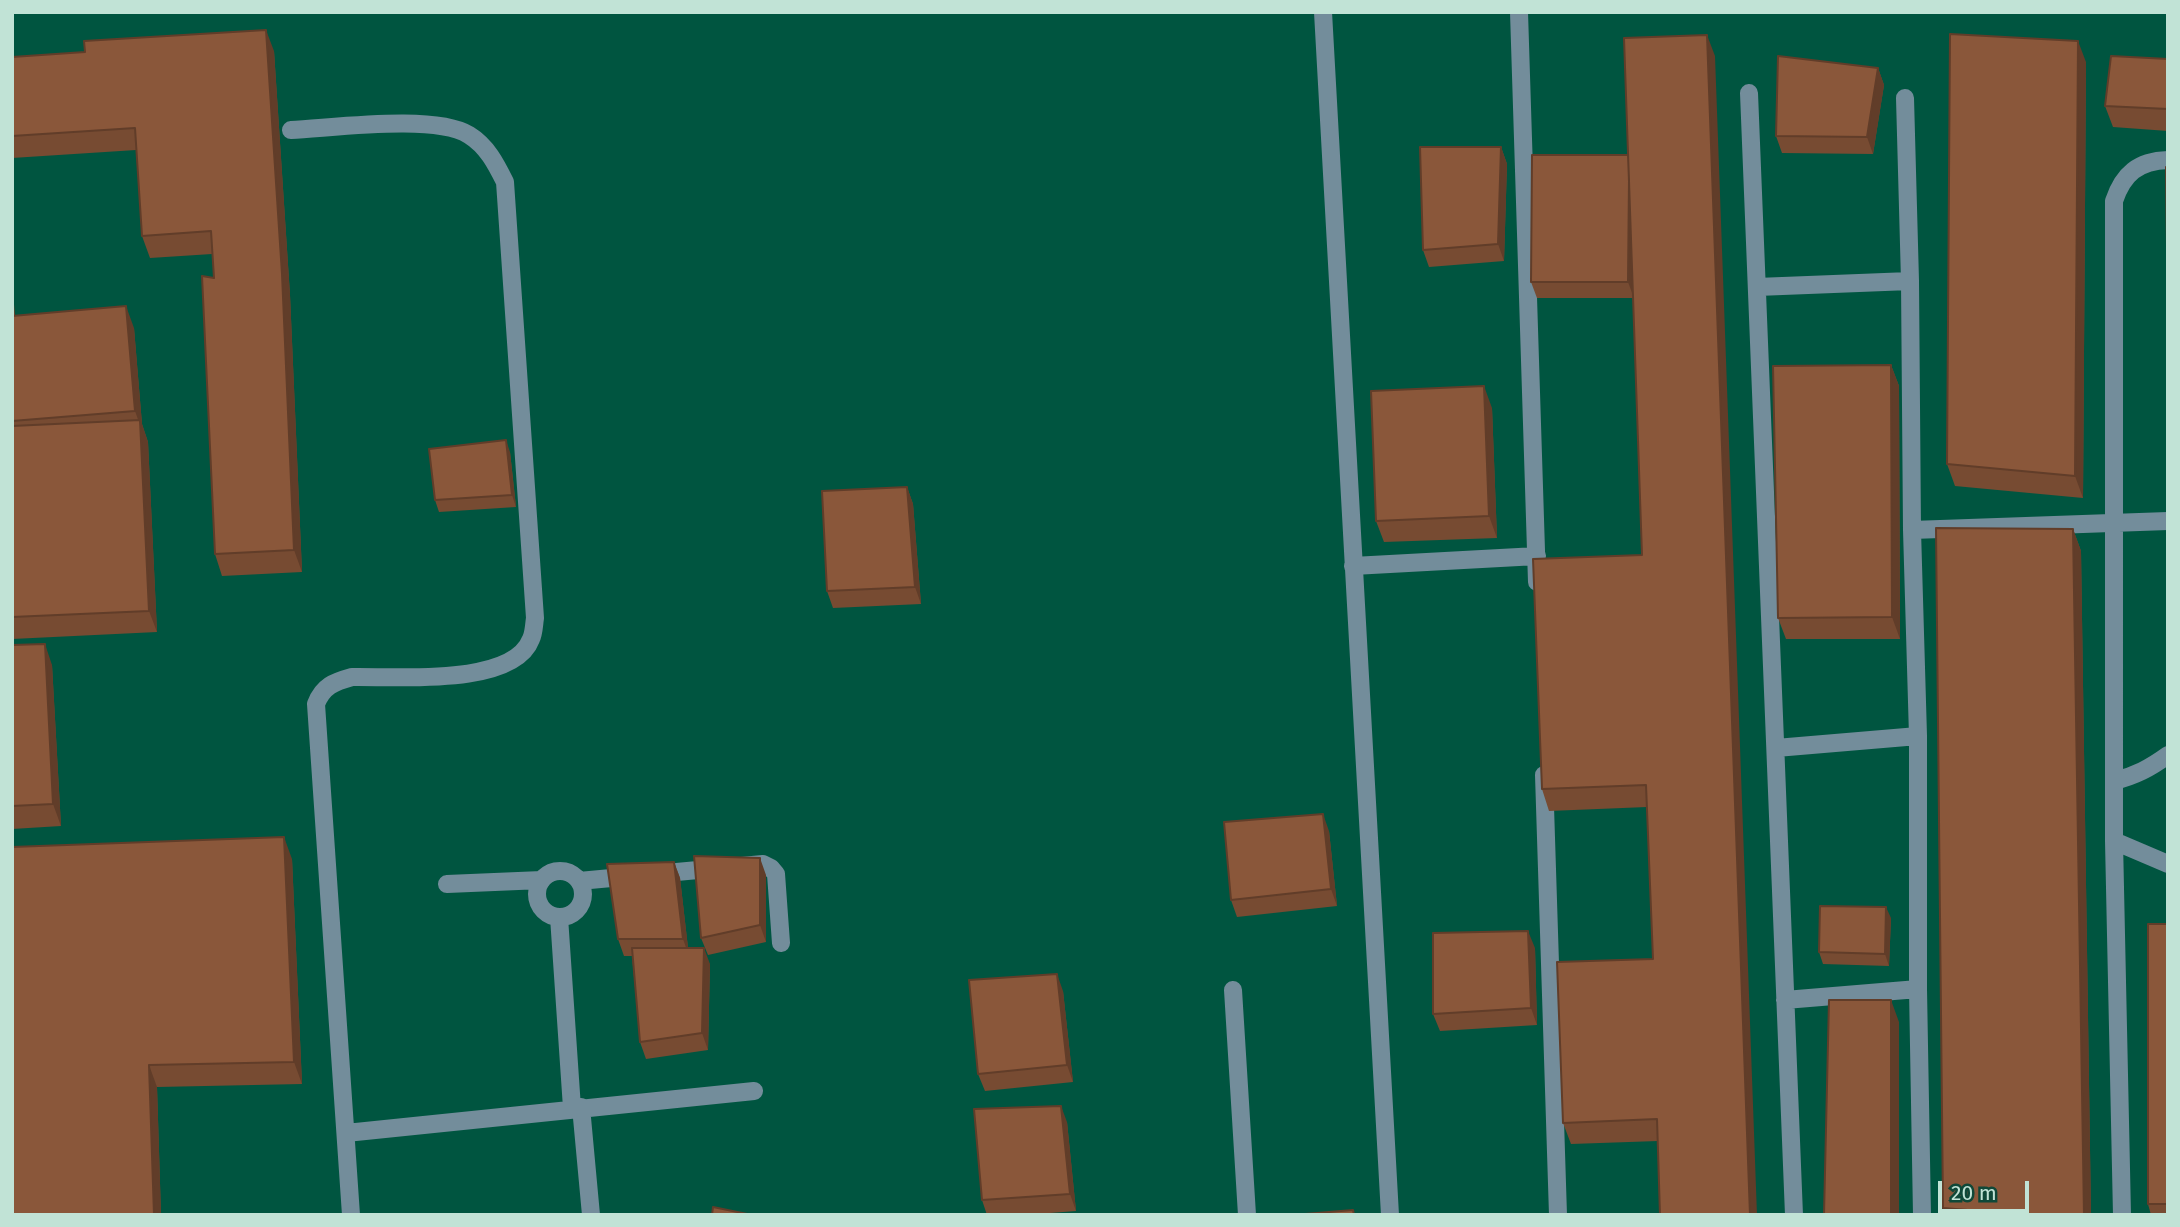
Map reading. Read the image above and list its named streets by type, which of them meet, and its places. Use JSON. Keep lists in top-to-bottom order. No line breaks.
{"scale_bar":"20 m"}
